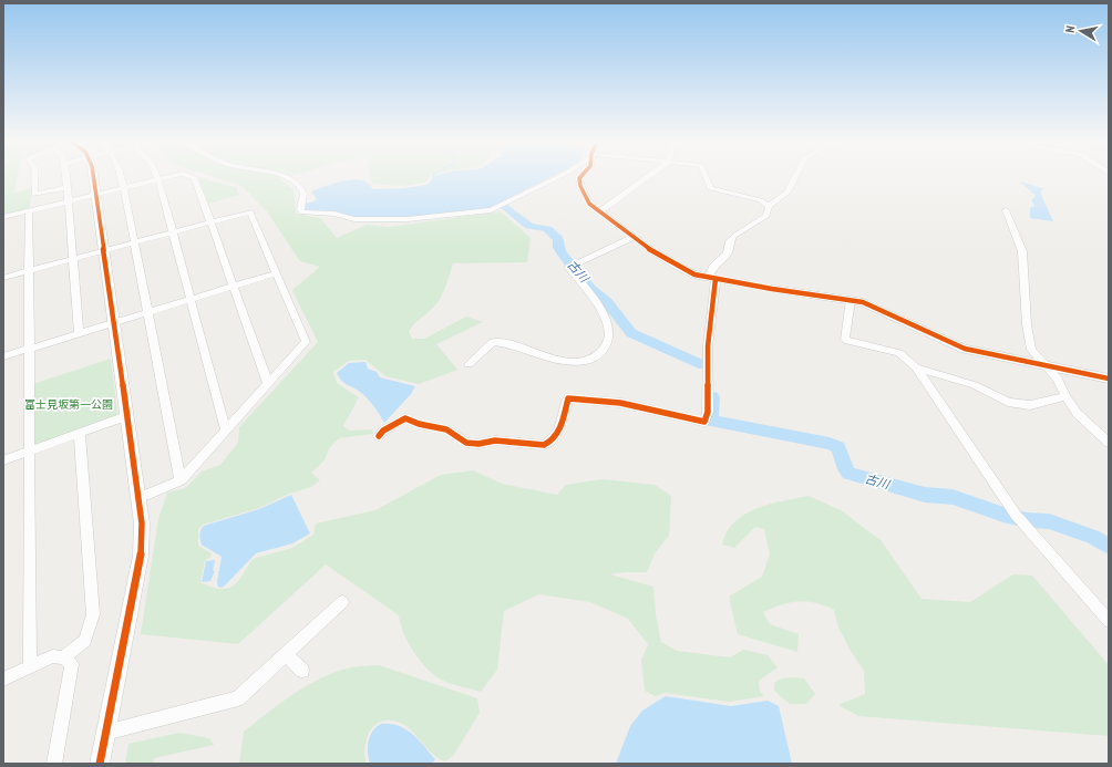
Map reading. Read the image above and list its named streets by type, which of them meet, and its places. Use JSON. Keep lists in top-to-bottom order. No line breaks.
{"water":["古川"],"parks":["富士見坂第一公園"],"north":"left"}
